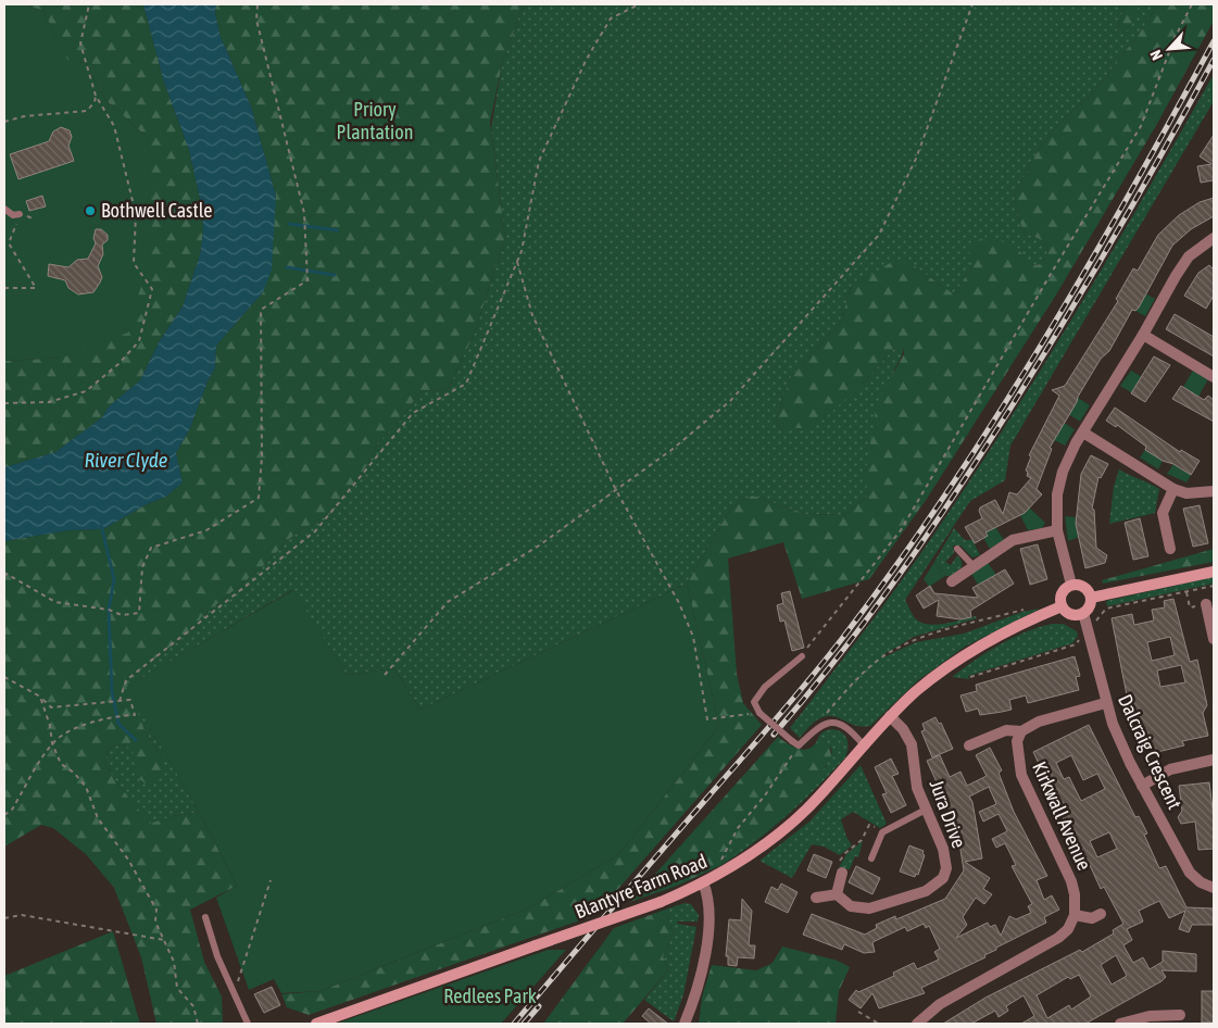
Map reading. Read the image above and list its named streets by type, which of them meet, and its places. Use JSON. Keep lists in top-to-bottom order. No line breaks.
{"streets":{"main road":["Blantyre Farm Road"],"street":["Dalcraig Crescent","Jura Drive","Kirkwall Avenue"]},"crossings":[["Dalcraig Crescent","Blantyre Farm Road"],["Jura Drive","Blantyre Farm Road"]],"water":["River Clyde"],"parks":["Priory Plantation","Redlees Park"],"places":["Bothwell Castle"],"north":"bottom left"}
